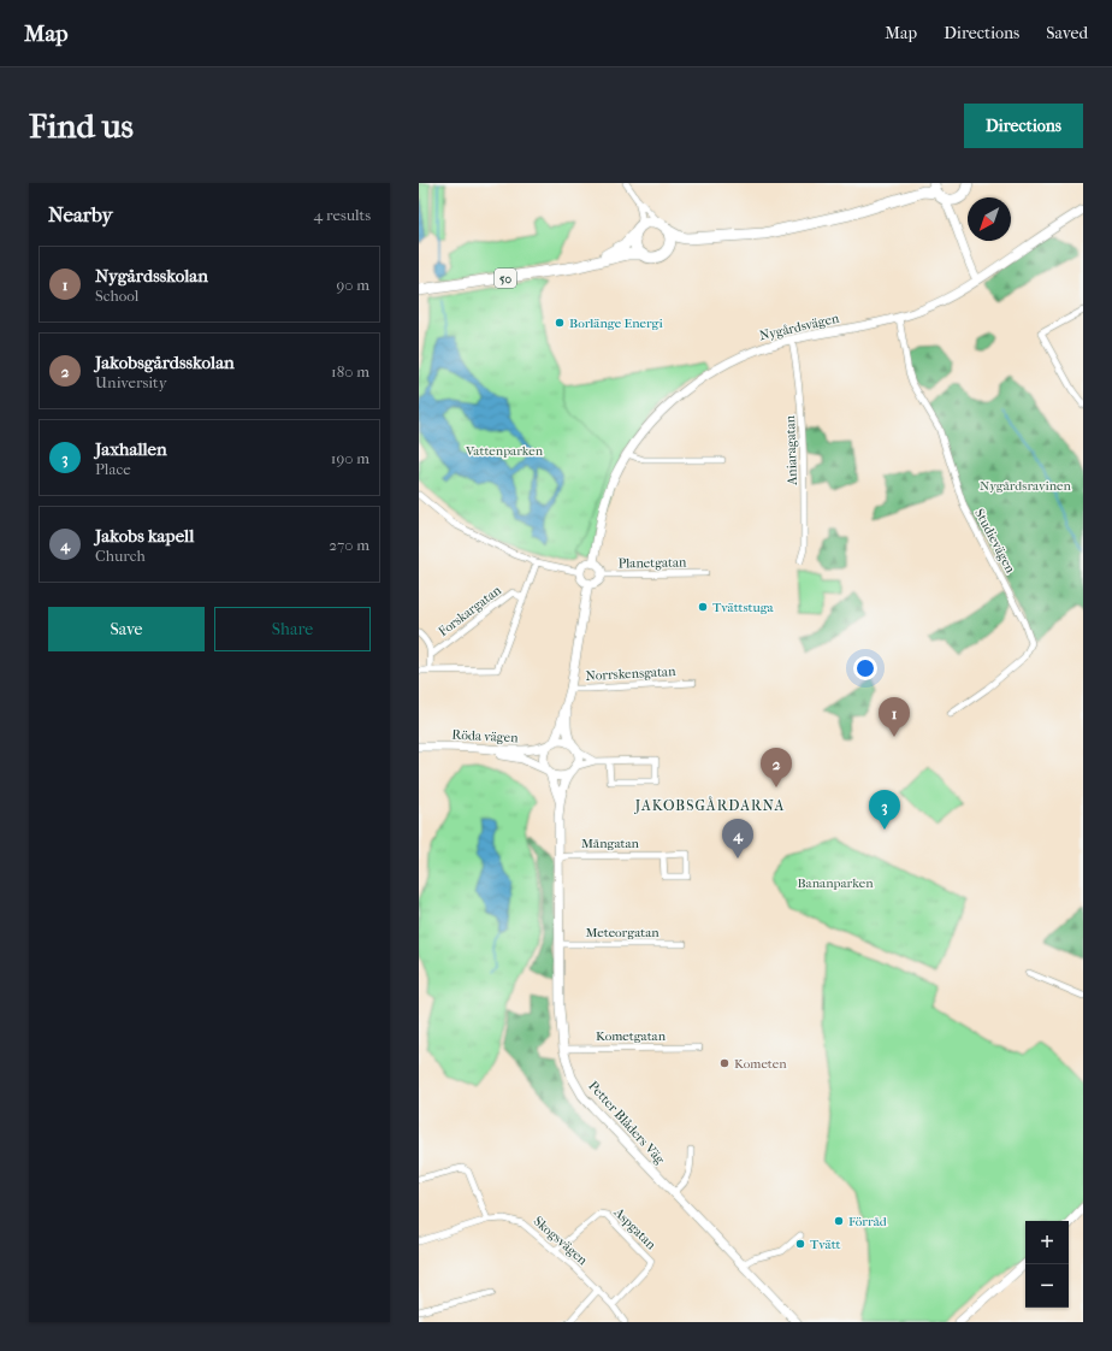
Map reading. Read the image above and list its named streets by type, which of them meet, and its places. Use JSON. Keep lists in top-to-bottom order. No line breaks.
{"streets":{"highway":["50"],"street":["Nygårdsvägen","Aniaragatan","Studievägen","Planetgatan","Forskargatan","Norrskensgatan","Röda vägen","Mångatan","Meteorgatan","Kometgatan","Petter Blåders Väg","Aspgatan","Skogsvägen"]},"crossings":[["Nygårdsvägen","Aniaragatan"],["Nygårdsvägen","Studievägen"],["Nygårdsvägen","Planetgatan"],["Röda vägen","Petter Blåders Väg"],["Mångatan","Petter Blåders Väg"],["Meteorgatan","Petter Blåders Väg"],["Kometgatan","Petter Blåders Väg"],["Aspgatan","Skogsvägen"]],"districts":["JAKOBSGÅRDARNA"],"parks":["Vattenparken","Nygårdsravinen","Bananparken"],"places":["Borlänge Energi","Tvättstuga","Kometen","Förråd","Tvätt"],"north":"bottom left","page":{"header":"Map","nav":["Map","Directions","Saved"],"buttons":["Directions",["Save","Share"]],"title":"Find us","heading":["Nearby","4 results"],"list":[{"mark":"1","name":"Nygårdsskolan","note":"School","value":"90 m"},{"mark":"2","name":"Jakobsgårdsskolan","note":"University","value":"180 m"},{"mark":"3","name":"Jaxhallen","note":"Place","value":"190 m"},{"mark":"4","name":"Jakobs kapell","note":"Church","value":"270 m"}],"pins":["1","2","3","4"],"map_buttons":["+","−"]}}
